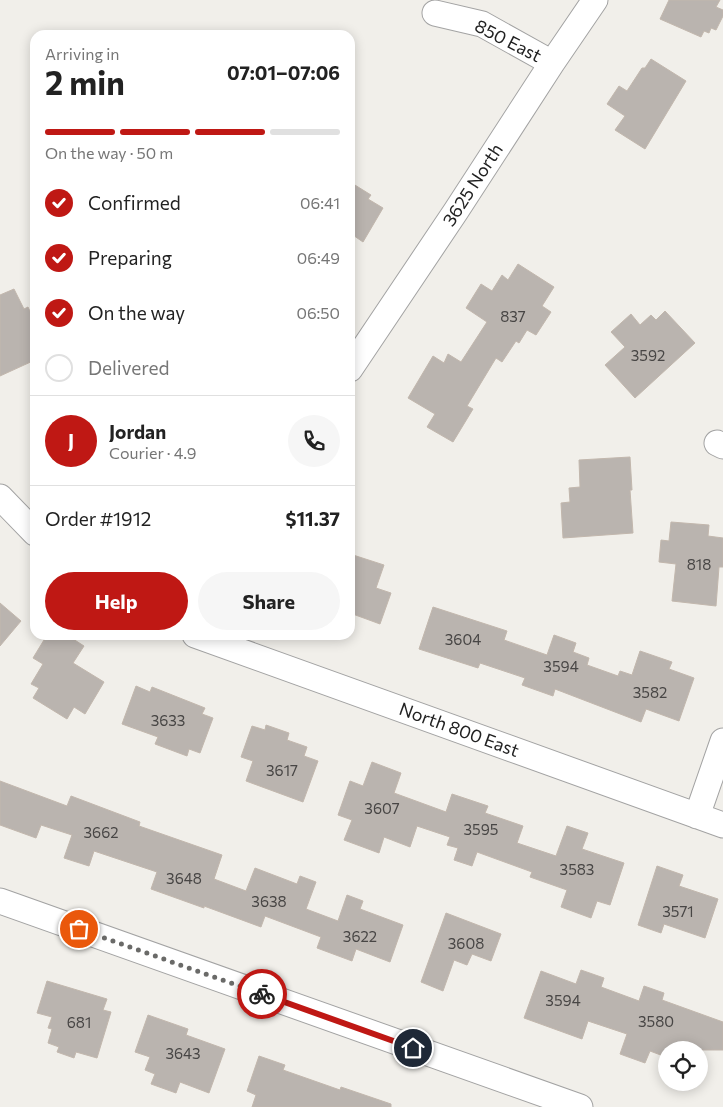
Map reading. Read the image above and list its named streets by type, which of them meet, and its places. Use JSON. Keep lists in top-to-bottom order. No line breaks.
{"streets":{"street":["850 East","3625 North","North 800 East"]},"crossings":[["850 East","3625 North"]],"house_numbers":["837","3592","818","3604","3594","3582","3633","3617","3607","3595","3662","3583","3648","3638","3571","3622","3608","3594","3580","681","3643"],"page":{"heading":["2 min","Arriving in","07:01–07:06"],"panel":["Jordan","Courier · 4.9","Order #1912","$11.37"],"bar":"On the way · 50 m","list":[["Confirmed","06:41"],["Preparing","06:49"],["On the way","06:50"],"Delivered"],"round":"J","buttons":["Help","Share"]}}
